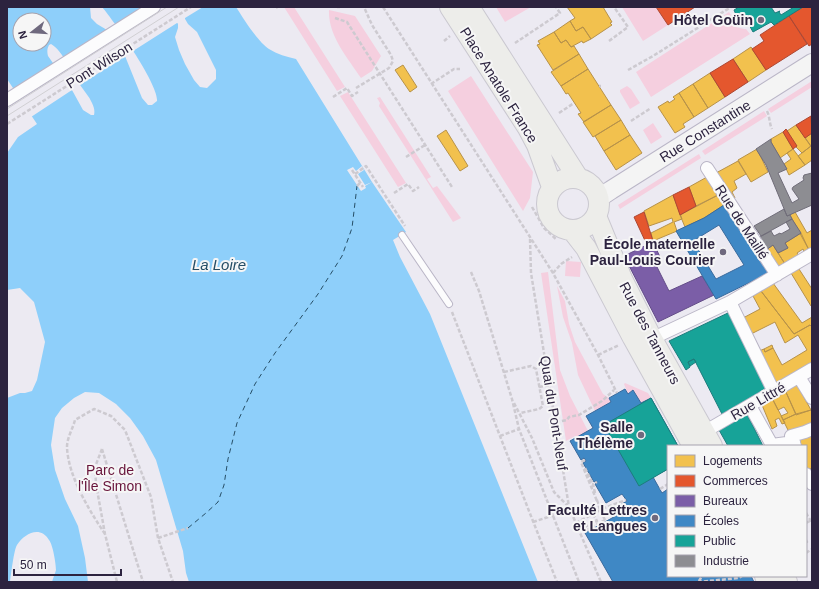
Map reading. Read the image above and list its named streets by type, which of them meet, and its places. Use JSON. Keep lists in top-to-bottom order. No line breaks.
{"streets":{"main road":["Place Anatole France","Rue des Tanneurs"],"street":["Pont Wilson","Rue Constantine","Rue de Maillé","Rue Littré"],"path":["Quai du Pont-Neuf"]},"crossings":[["Place Anatole France","Rue Constantine"],["Place Anatole France","Rue des Tanneurs"],["Rue Constantine","Rue des Tanneurs"],["Rue des Tanneurs","Rue Littré"]],"water":["La Loire"],"parks":["Parc de l'Île Simon"],"places":["Hôtel Goüin","École maternelle Paul-Louis Courier","Salle Thélème","Faculté Lettres et Langues"],"legend":["Logements","Commerces","Bureaux","Écoles","Public","Industrie"],"scale_bar":"50 m","north":"left"}
